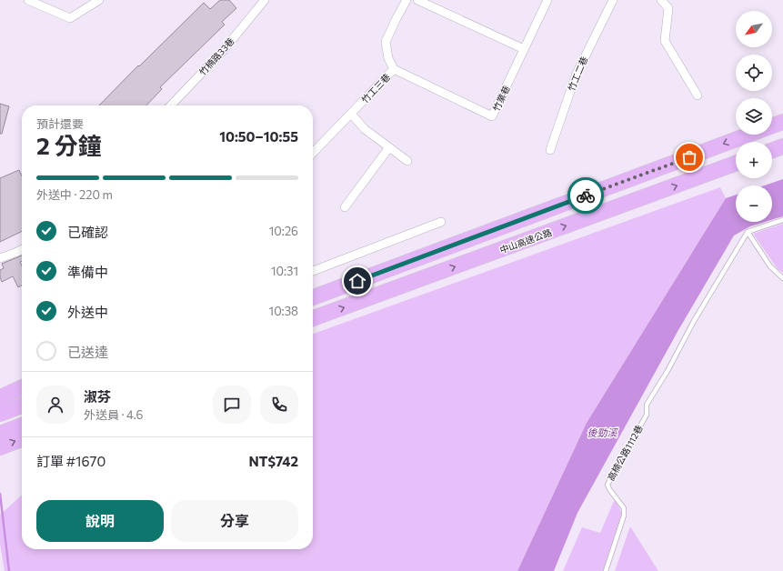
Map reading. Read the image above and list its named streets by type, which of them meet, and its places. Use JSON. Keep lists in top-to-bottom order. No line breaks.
{"streets":{"highway":["中山高速公路"],"street":["竹楠路33巷","竹工二巷","竹工三巷","竹業巷"],"lane":["高楠公路1112巷"]},"crossings":[["竹工三巷","竹業巷"]],"water":["後勁溪"],"north":"bottom left","page":{"map_buttons":["+","−"],"heading":["2 分鐘","預計還要","10:50–10:55"],"panel":["淑芬","外送員 · 4.6","訂單 #1670","NT$742"],"bar":"外送中 · 220 m","list":[["已確認","10:26"],["準備中","10:31"],["外送中","10:38"],"已送達"],"buttons":["說明","分享"]}}
